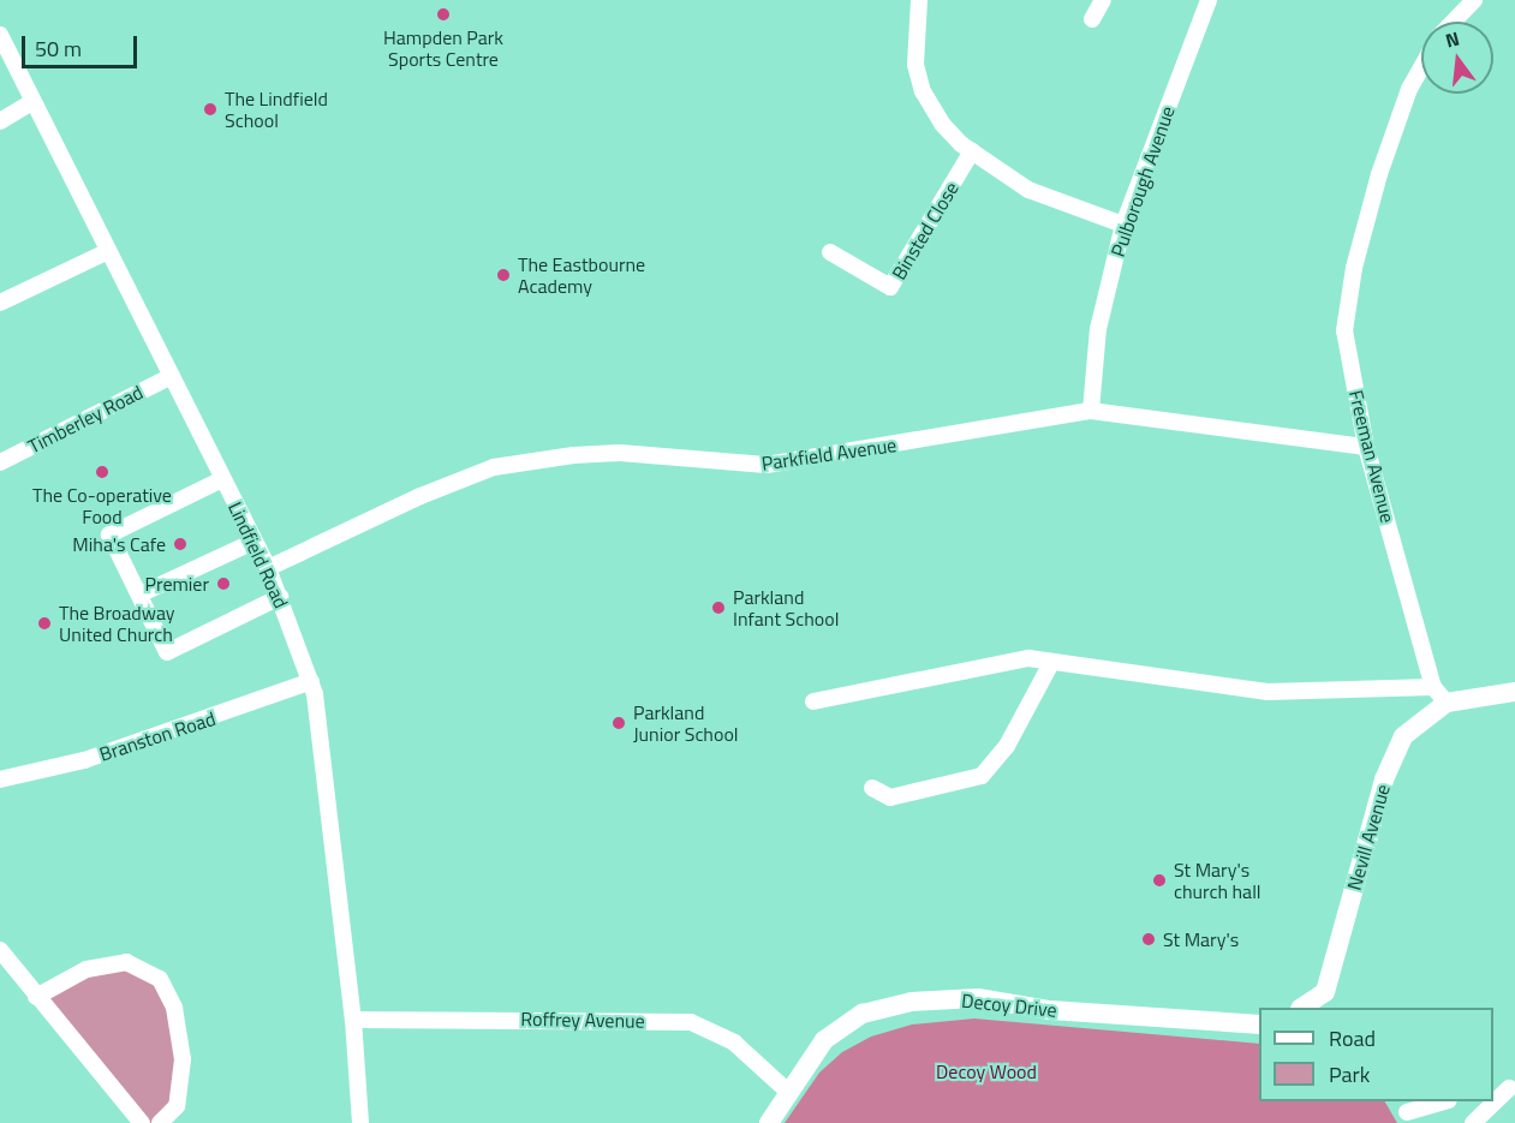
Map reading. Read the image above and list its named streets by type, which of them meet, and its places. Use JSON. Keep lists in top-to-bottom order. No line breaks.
{"streets":{"street":["Pulborough Avenue","Binsted Close","Timberley Road","Parkfield Avenue","Freeman Avenue","Lindfield Road","Branston Road","Nevill Avenue","Decoy Drive","Roffrey Avenue"]},"crossings":[["Pulborough Avenue","Parkfield Avenue"],["Timberley Road","Lindfield Road"],["Parkfield Avenue","Freeman Avenue"],["Parkfield Avenue","Lindfield Road"],["Freeman Avenue","Nevill Avenue"],["Lindfield Road","Branston Road"],["Lindfield Road","Roffrey Avenue"],["Decoy Drive","Roffrey Avenue"]],"parks":["Decoy Wood"],"places":["Hampden Park Sports Centre","The Lindfield School","The Eastbourne Academy","The Co-operative Food","Miha's Cafe","Premier","Parkland Infant School","The Broadway United Church","Parkland Junior School","St Mary's church hall","St Mary's"],"legend":["Road","Park"],"scale_bar":"50 m","north":"top"}
